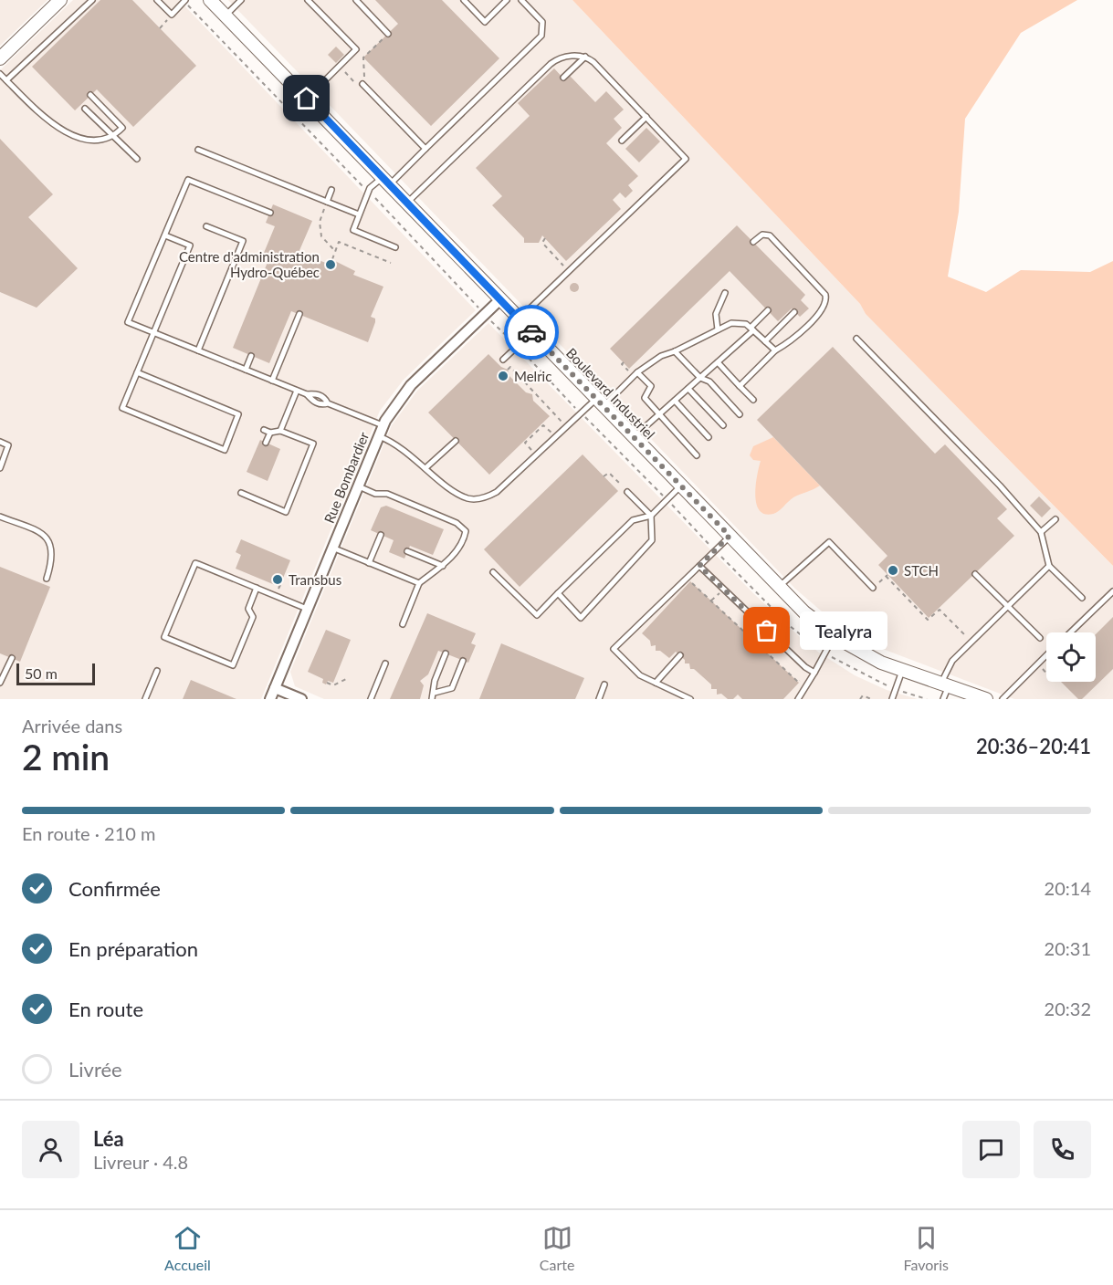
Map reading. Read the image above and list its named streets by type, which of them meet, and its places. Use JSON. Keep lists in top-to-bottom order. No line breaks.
{"streets":{"street":["Boulevard Industriel","Rue Bombardier"]},"crossings":[["Boulevard Industriel","Rue Bombardier"]],"places":["Centre d'administration Hydro-Québec","Melric","STCH","Transbus","Tealyra"],"scale_bar":"50 m","page":{"bubble":"Tealyra","scale":"50 m","heading":["2 min","Arrivée dans","20:36–20:41"],"panel":["Léa","Livreur · 4.8"],"bar":"En route · 210 m","list":[["Confirmée","20:14"],["En préparation","20:31"],["En route","20:32"],"Livrée"],"tabs":["Accueil","Carte","Favoris"]}}
